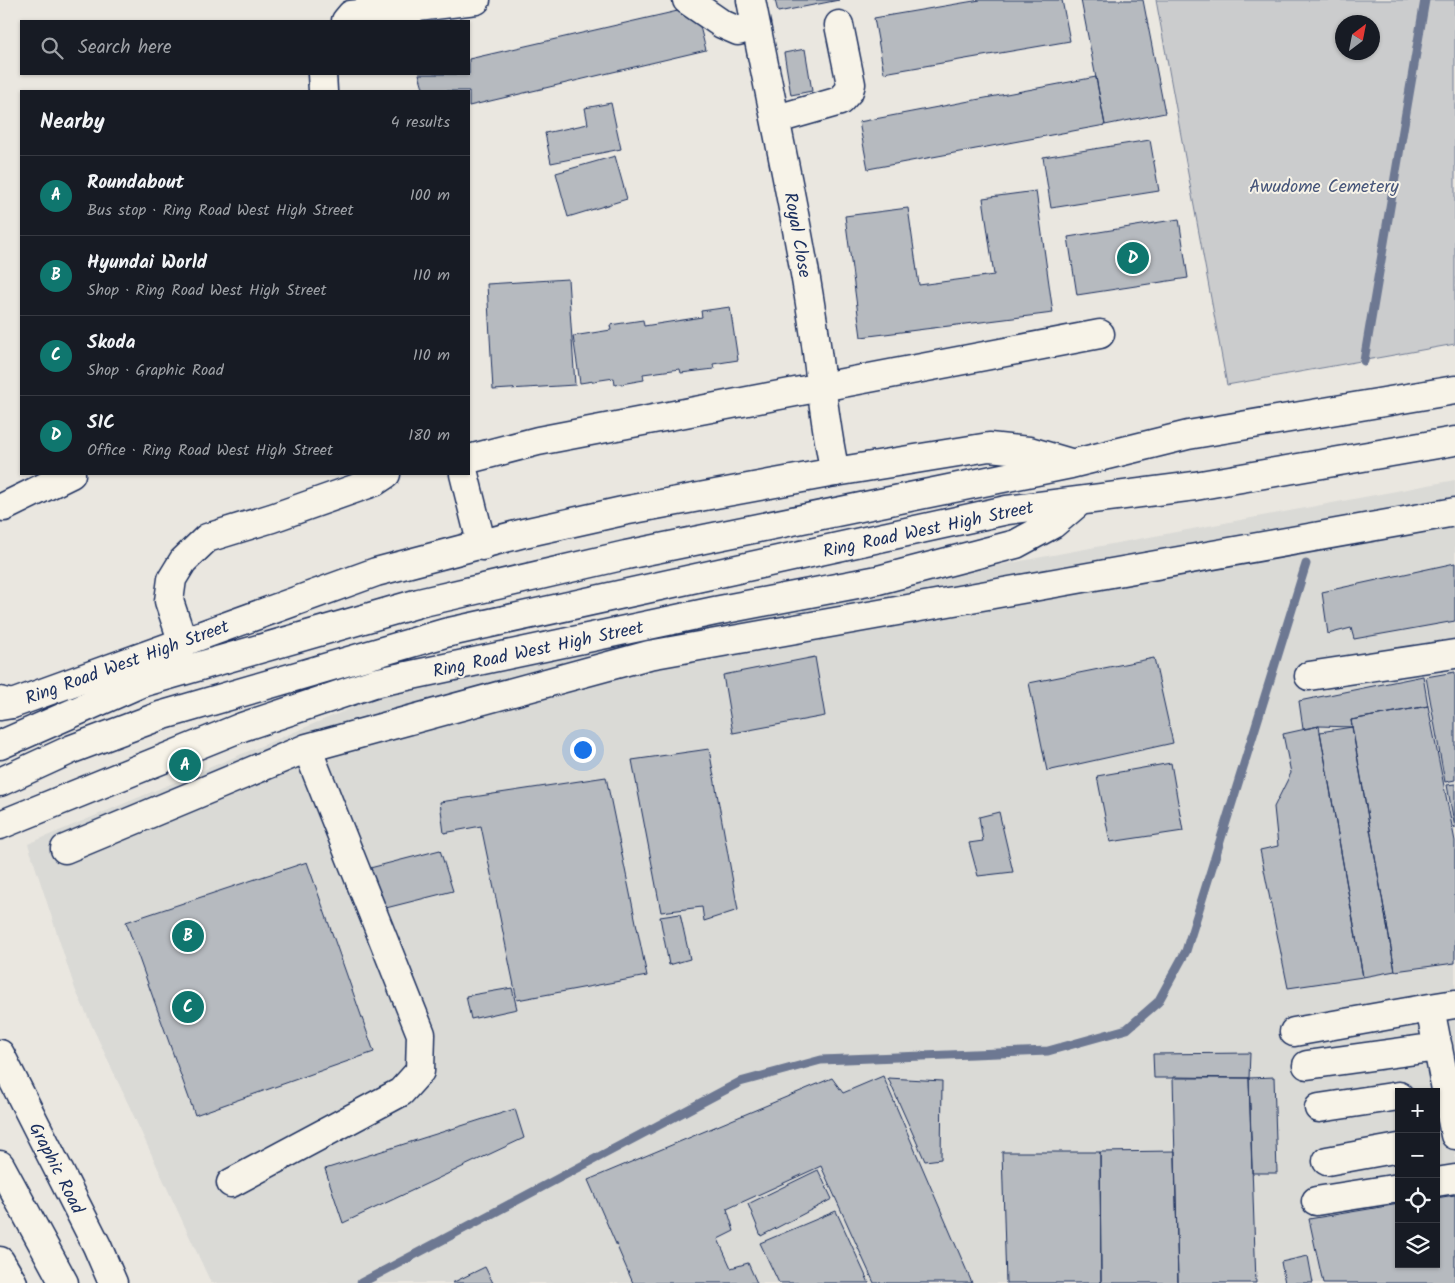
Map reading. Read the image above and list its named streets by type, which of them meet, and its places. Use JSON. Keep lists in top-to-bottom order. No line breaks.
{"streets":{"main road":["Royal Close","Ring Road West High Street","Graphic Road"]},"crossings":[["Royal Close","Ring Road West High Street"]],"parks":["Awudome Cemetery"],"north":"top right","page":{"search":"Search here","heading":["Nearby","4 results"],"list":[{"mark":"A","name":"Roundabout","note":"Bus stop · Ring Road West High Street","value":"100 m"},{"mark":"B","name":"Hyundai World","note":"Shop · Ring Road West High Street","value":"110 m"},{"mark":"C","name":"Skoda","note":"Shop · Graphic Road","value":"110 m"},{"mark":"D","name":"SIC","note":"Office · Ring Road West High Street","value":"180 m"}],"pins":["D","A","B","C"],"map_buttons":["+","−"]}}
